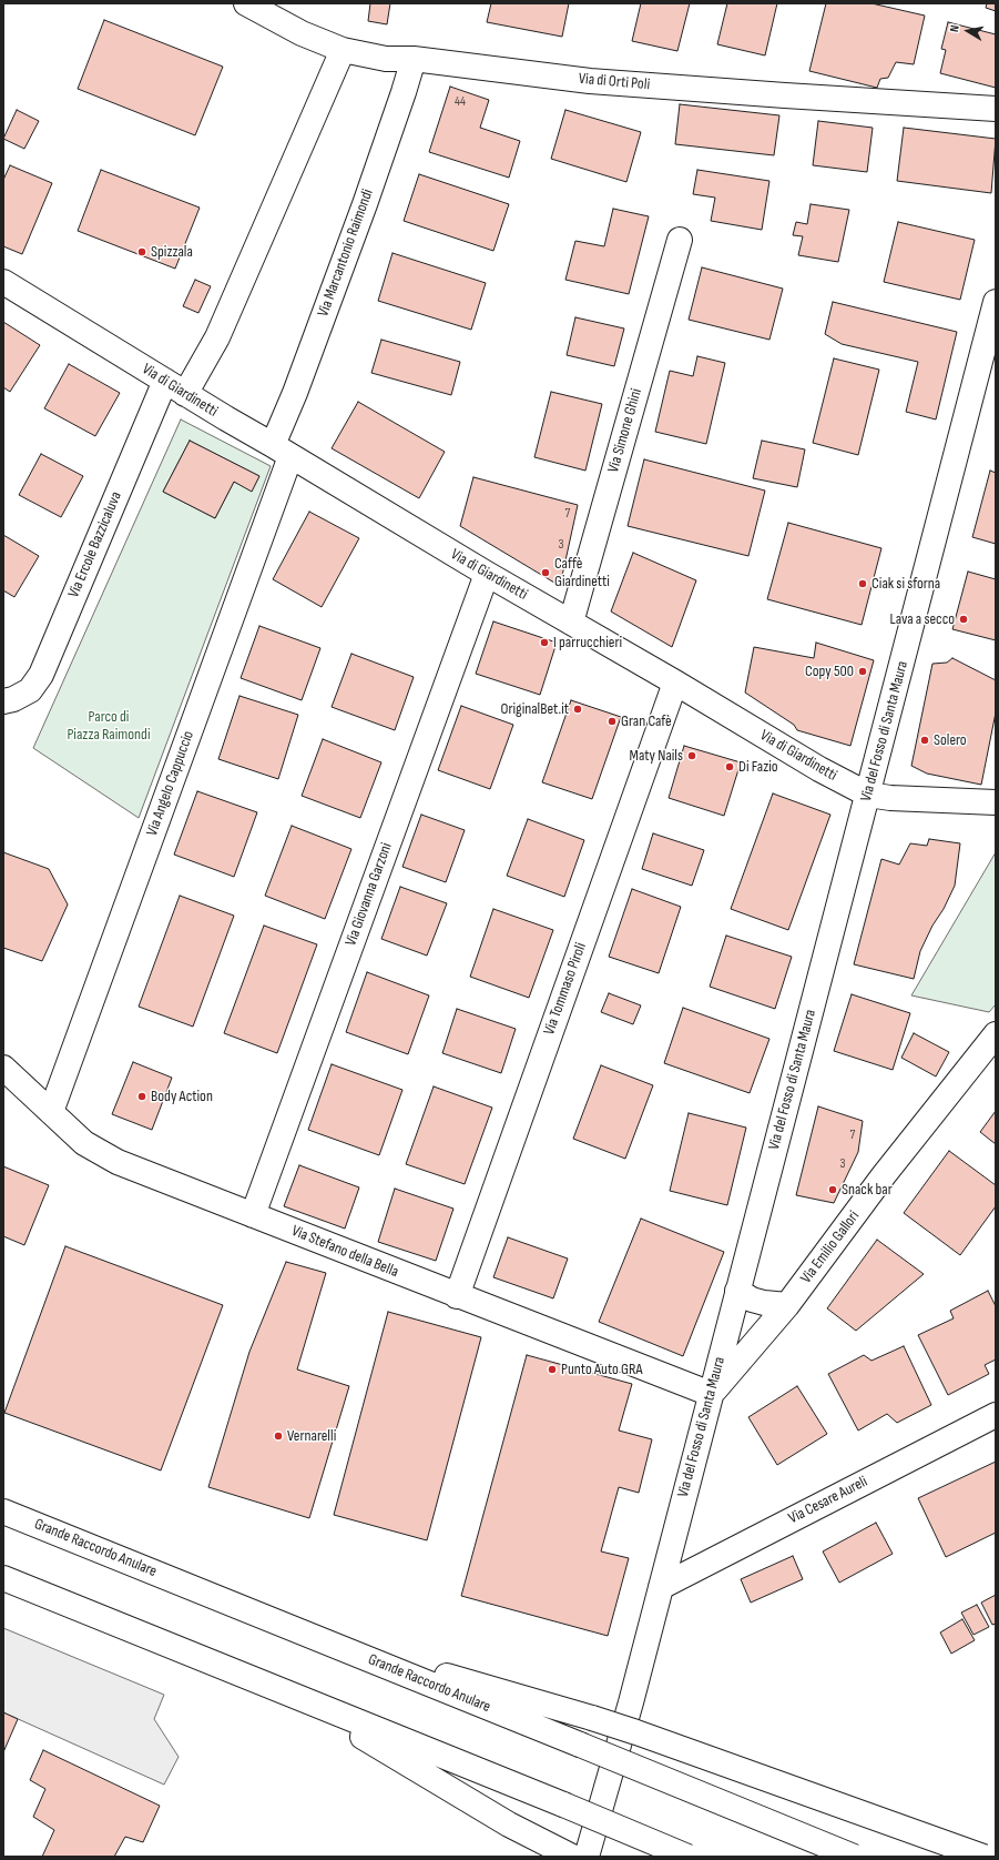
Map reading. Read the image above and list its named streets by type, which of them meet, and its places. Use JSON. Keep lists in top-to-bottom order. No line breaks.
{"streets":{"main road":["Via di Orti Poli","Via Marcantonio Raimondi","Via di Giardinetti","Via Simone Ghini","Via Ercole Bazzicaluva","Via del Fosso di Santa Maura","Via Angelo Cappuccio","Via Giovanna Garzoni","Via Tommaso Piroli","Via Emilio Gallori","Via Stefano della Bella","Via Cesare Aureli","Grande Raccordo Anulare"]},"crossings":[["Via di Orti Poli","Via Marcantonio Raimondi"],["Via Marcantonio Raimondi","Via di Giardinetti"],["Via Marcantonio Raimondi","Via Angelo Cappuccio"],["Via di Giardinetti","Via Simone Ghini"],["Via di Giardinetti","Via Ercole Bazzicaluva"],["Via di Giardinetti","Via del Fosso di Santa Maura"],["Via di Giardinetti","Via Angelo Cappuccio"],["Via di Giardinetti","Via Giovanna Garzoni"],["Via di Giardinetti","Via Tommaso Piroli"],["Via del Fosso di Santa Maura","Via Emilio Gallori"],["Via del Fosso di Santa Maura","Via Stefano della Bella"],["Via del Fosso di Santa Maura","Via Cesare Aureli"],["Via Angelo Cappuccio","Via Stefano della Bella"],["Via Giovanna Garzoni","Via Stefano della Bella"],["Via Tommaso Piroli","Via Stefano della Bella"],["Via Emilio Gallori","Via Stefano della Bella"]],"parks":["Parco di Piazza Raimondi"],"places":["Spizzala","Caffè Giardinetti","Ciak si sforna","Lava a secco","I parrucchieri","Copy 500","OriginalBet.it","Gran Cafè","Solero","Maty Nails","Di Fazio","Body Action","Snack bar","Punto Auto GRA","Vernarelli"],"house_numbers":["44","7","3","7","3"],"north":"left"}
